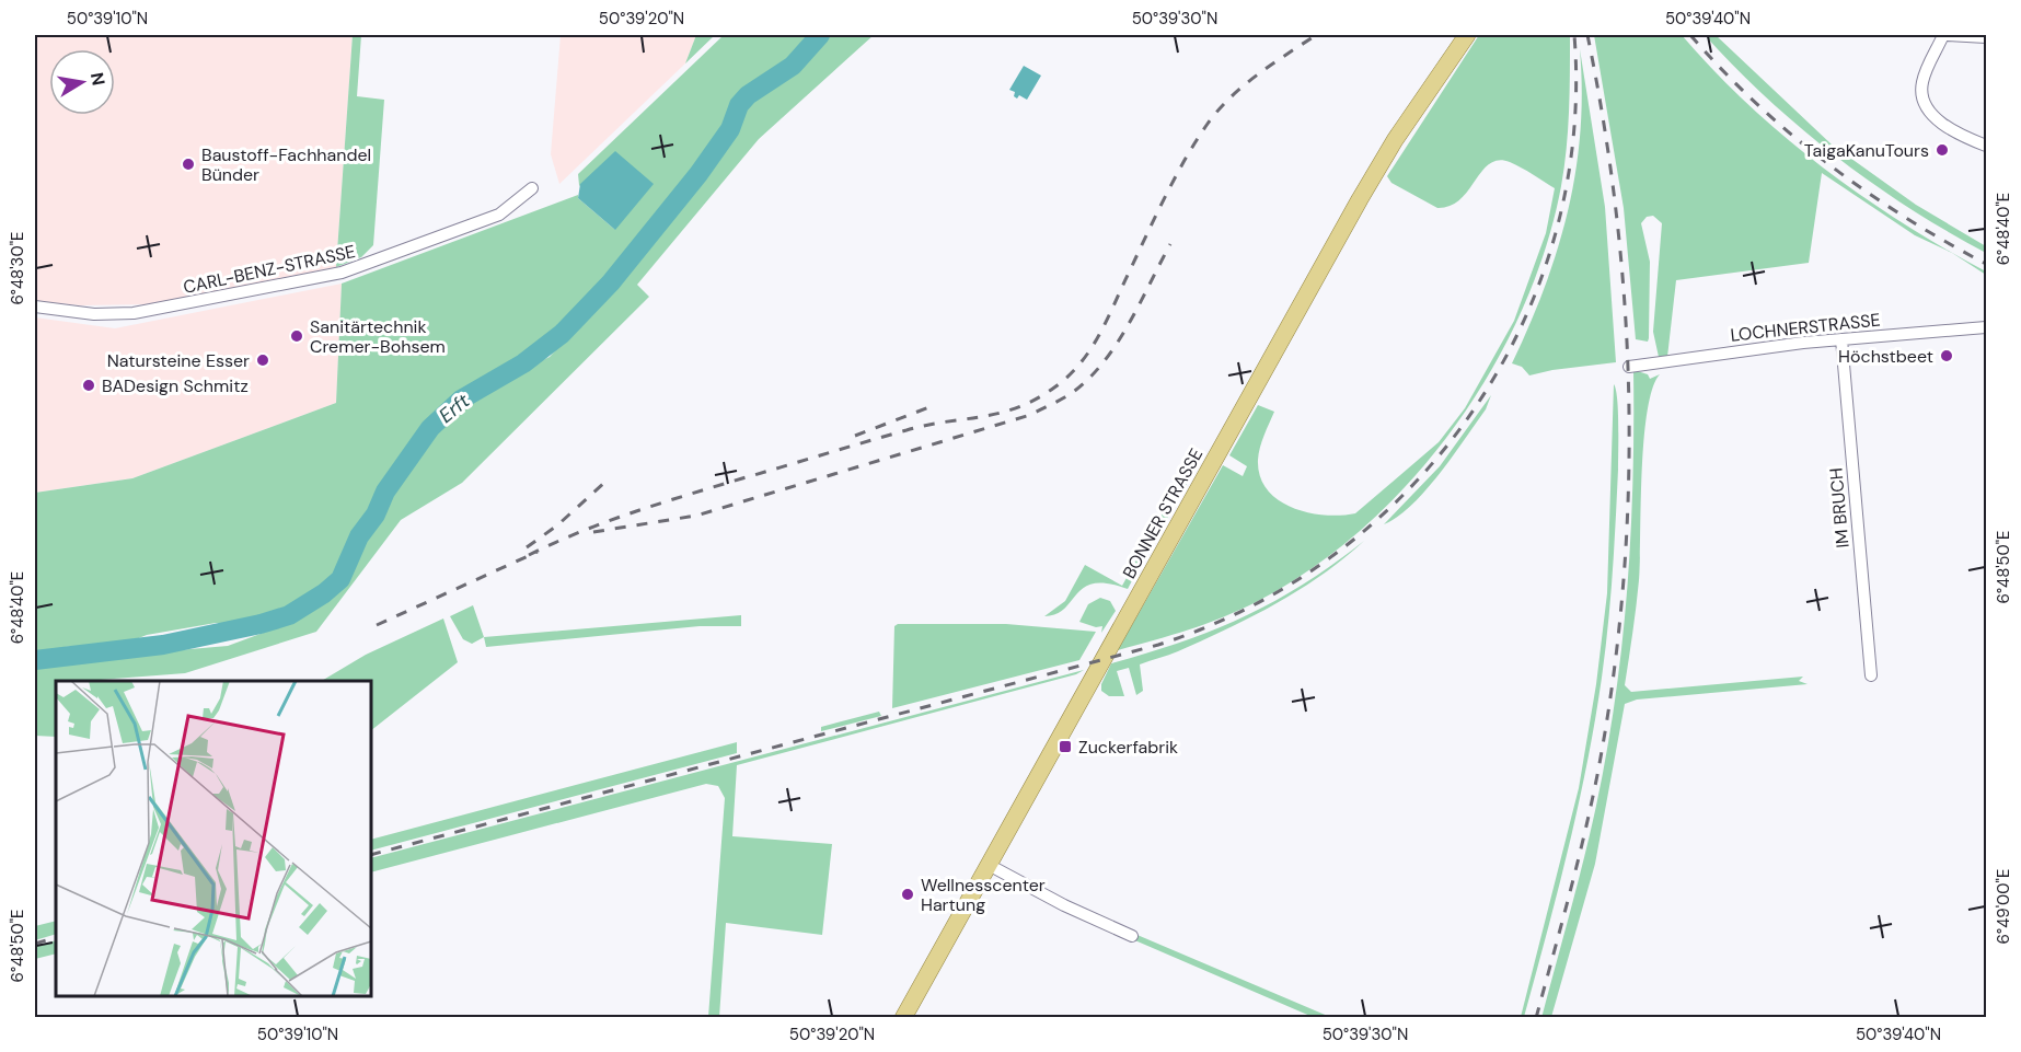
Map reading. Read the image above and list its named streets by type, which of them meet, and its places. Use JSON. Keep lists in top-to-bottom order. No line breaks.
{"streets":{"main road":["BONNER STRASSE"],"street":["CARL-BENZ-STRASSE","LOCHNERSTRASSE","IM BRUCH"]},"crossings":[["LOCHNERSTRASSE","IM BRUCH"]],"water":["Erft"],"places":{"other":["TaigaKanuTours","Baustoff-Fachhandel Bünder","Sanitärtechnik Cremer-Bohsem","Höchstbeet","Natursteine Esser","BADesign Schmitz","Wellnesscenter Hartung"],"transit":["Zuckerfabrik"]},"north":"right","coordinates":["50°39'10\"N","50°39'20\"N","50°39'30\"N","50°39'40\"N","6°48'40\"E","6°48'30\"E","6°48'50\"E","6°49'00\"E"]}
